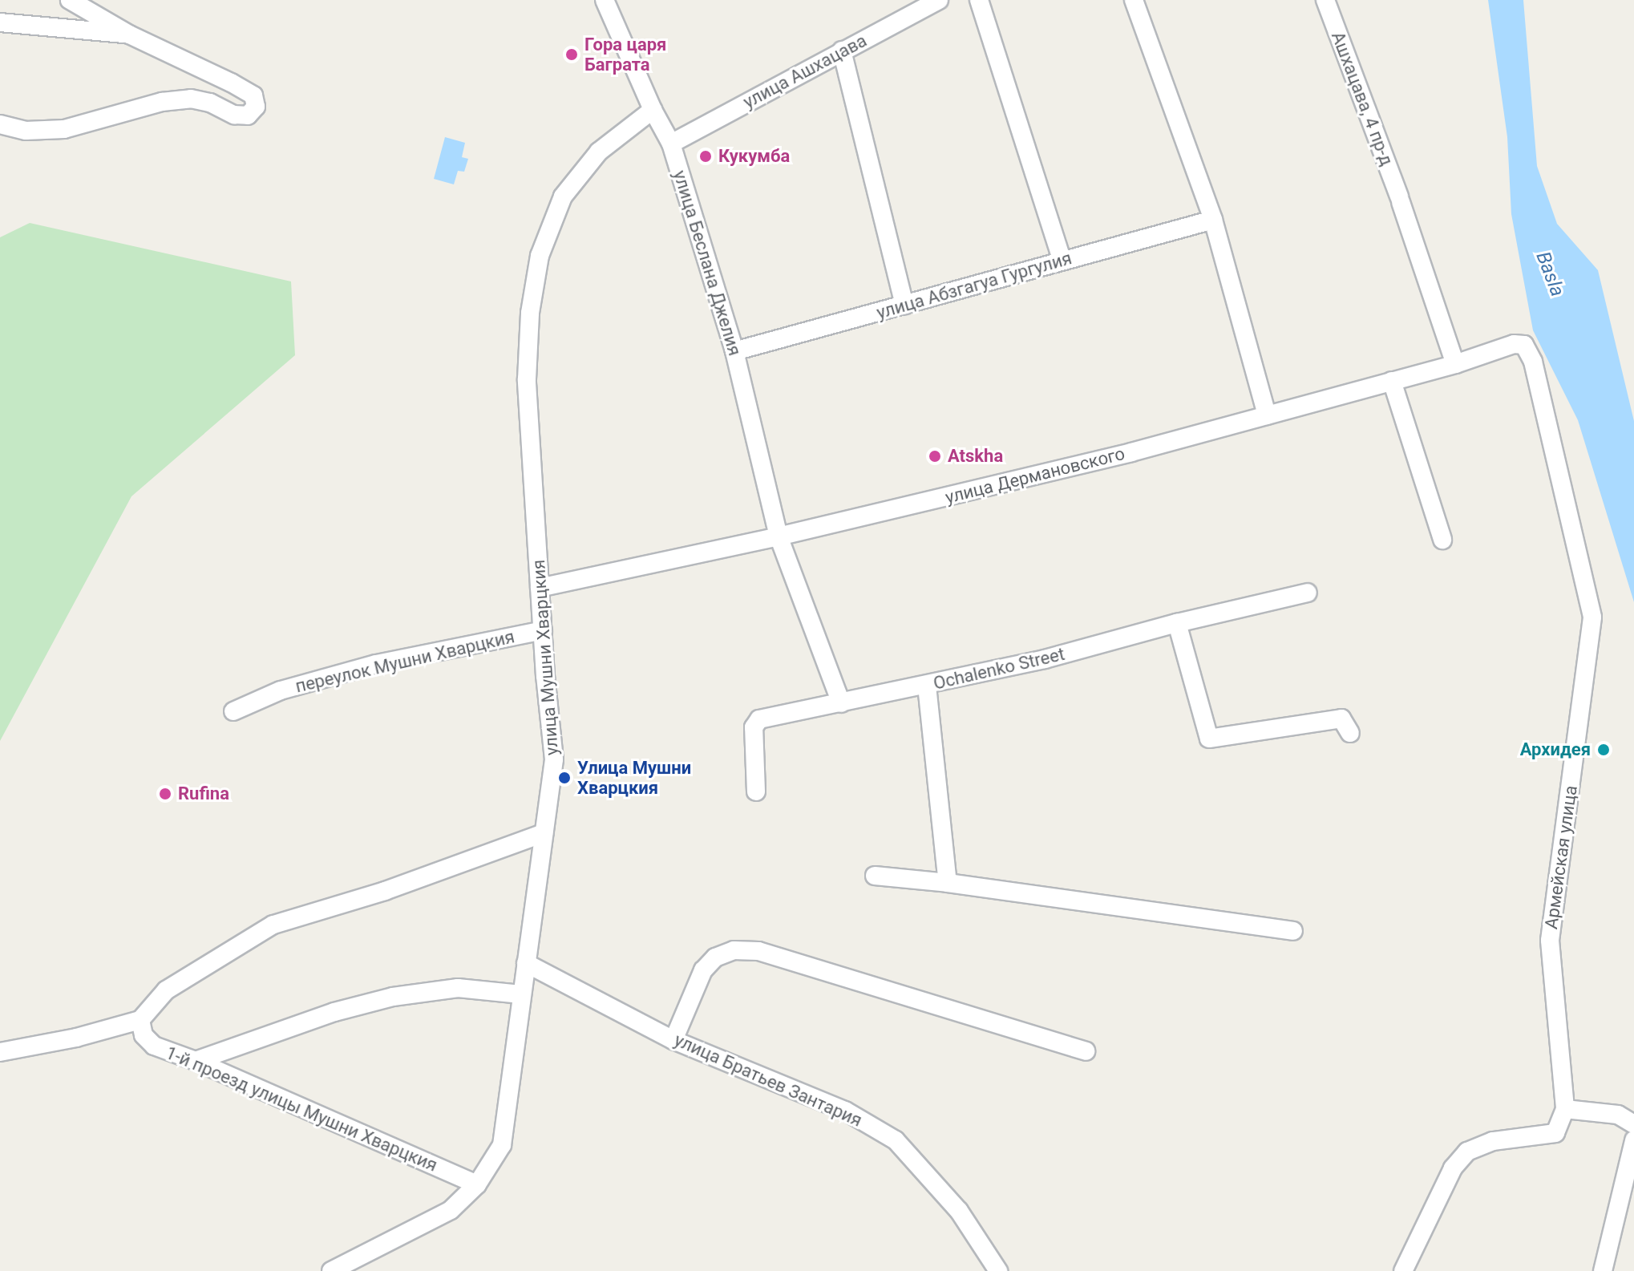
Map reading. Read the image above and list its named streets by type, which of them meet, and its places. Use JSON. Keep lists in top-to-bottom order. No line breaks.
{"streets":{"street":["улица Ашхацава","Ашхацава, 4 пр-д","улица Беслана Джелия","улица Абзгагуа Гургулия","улица Дермановского","улица Мушни Хварцкия","переулок Мушни Хварцкия","Ochalenko Street","Армейская улица","улица Братьев Зантария","1-й проезд улицы Мушни Хварцкия"]},"crossings":[["улица Ашхацава","улица Беслана Джелия"],["Ашхацава, 4 пр-д","улица Дермановского"],["улица Беслана Джелия","улица Абзгагуа Гургулия"],["улица Беслана Джелия","улица Дермановского"],["улица Беслана Джелия","улица Мушни Хварцкия"],["улица Беслана Джелия","Ochalenko Street"],["улица Дермановского","улица Мушни Хварцкия"],["улица Дермановского","Армейская улица"],["улица Мушни Хварцкия","переулок Мушни Хварцкия"],["улица Мушни Хварцкия","улица Братьев Зантария"],["улица Мушни Хварцкия","1-й проезд улицы Мушни Хварцкия"]],"water":["Basla"],"places":["Гора царя Баграта","Кукумба","Atskha","Архидея","Улица Мушни Хварцкия","Rufina"]}
